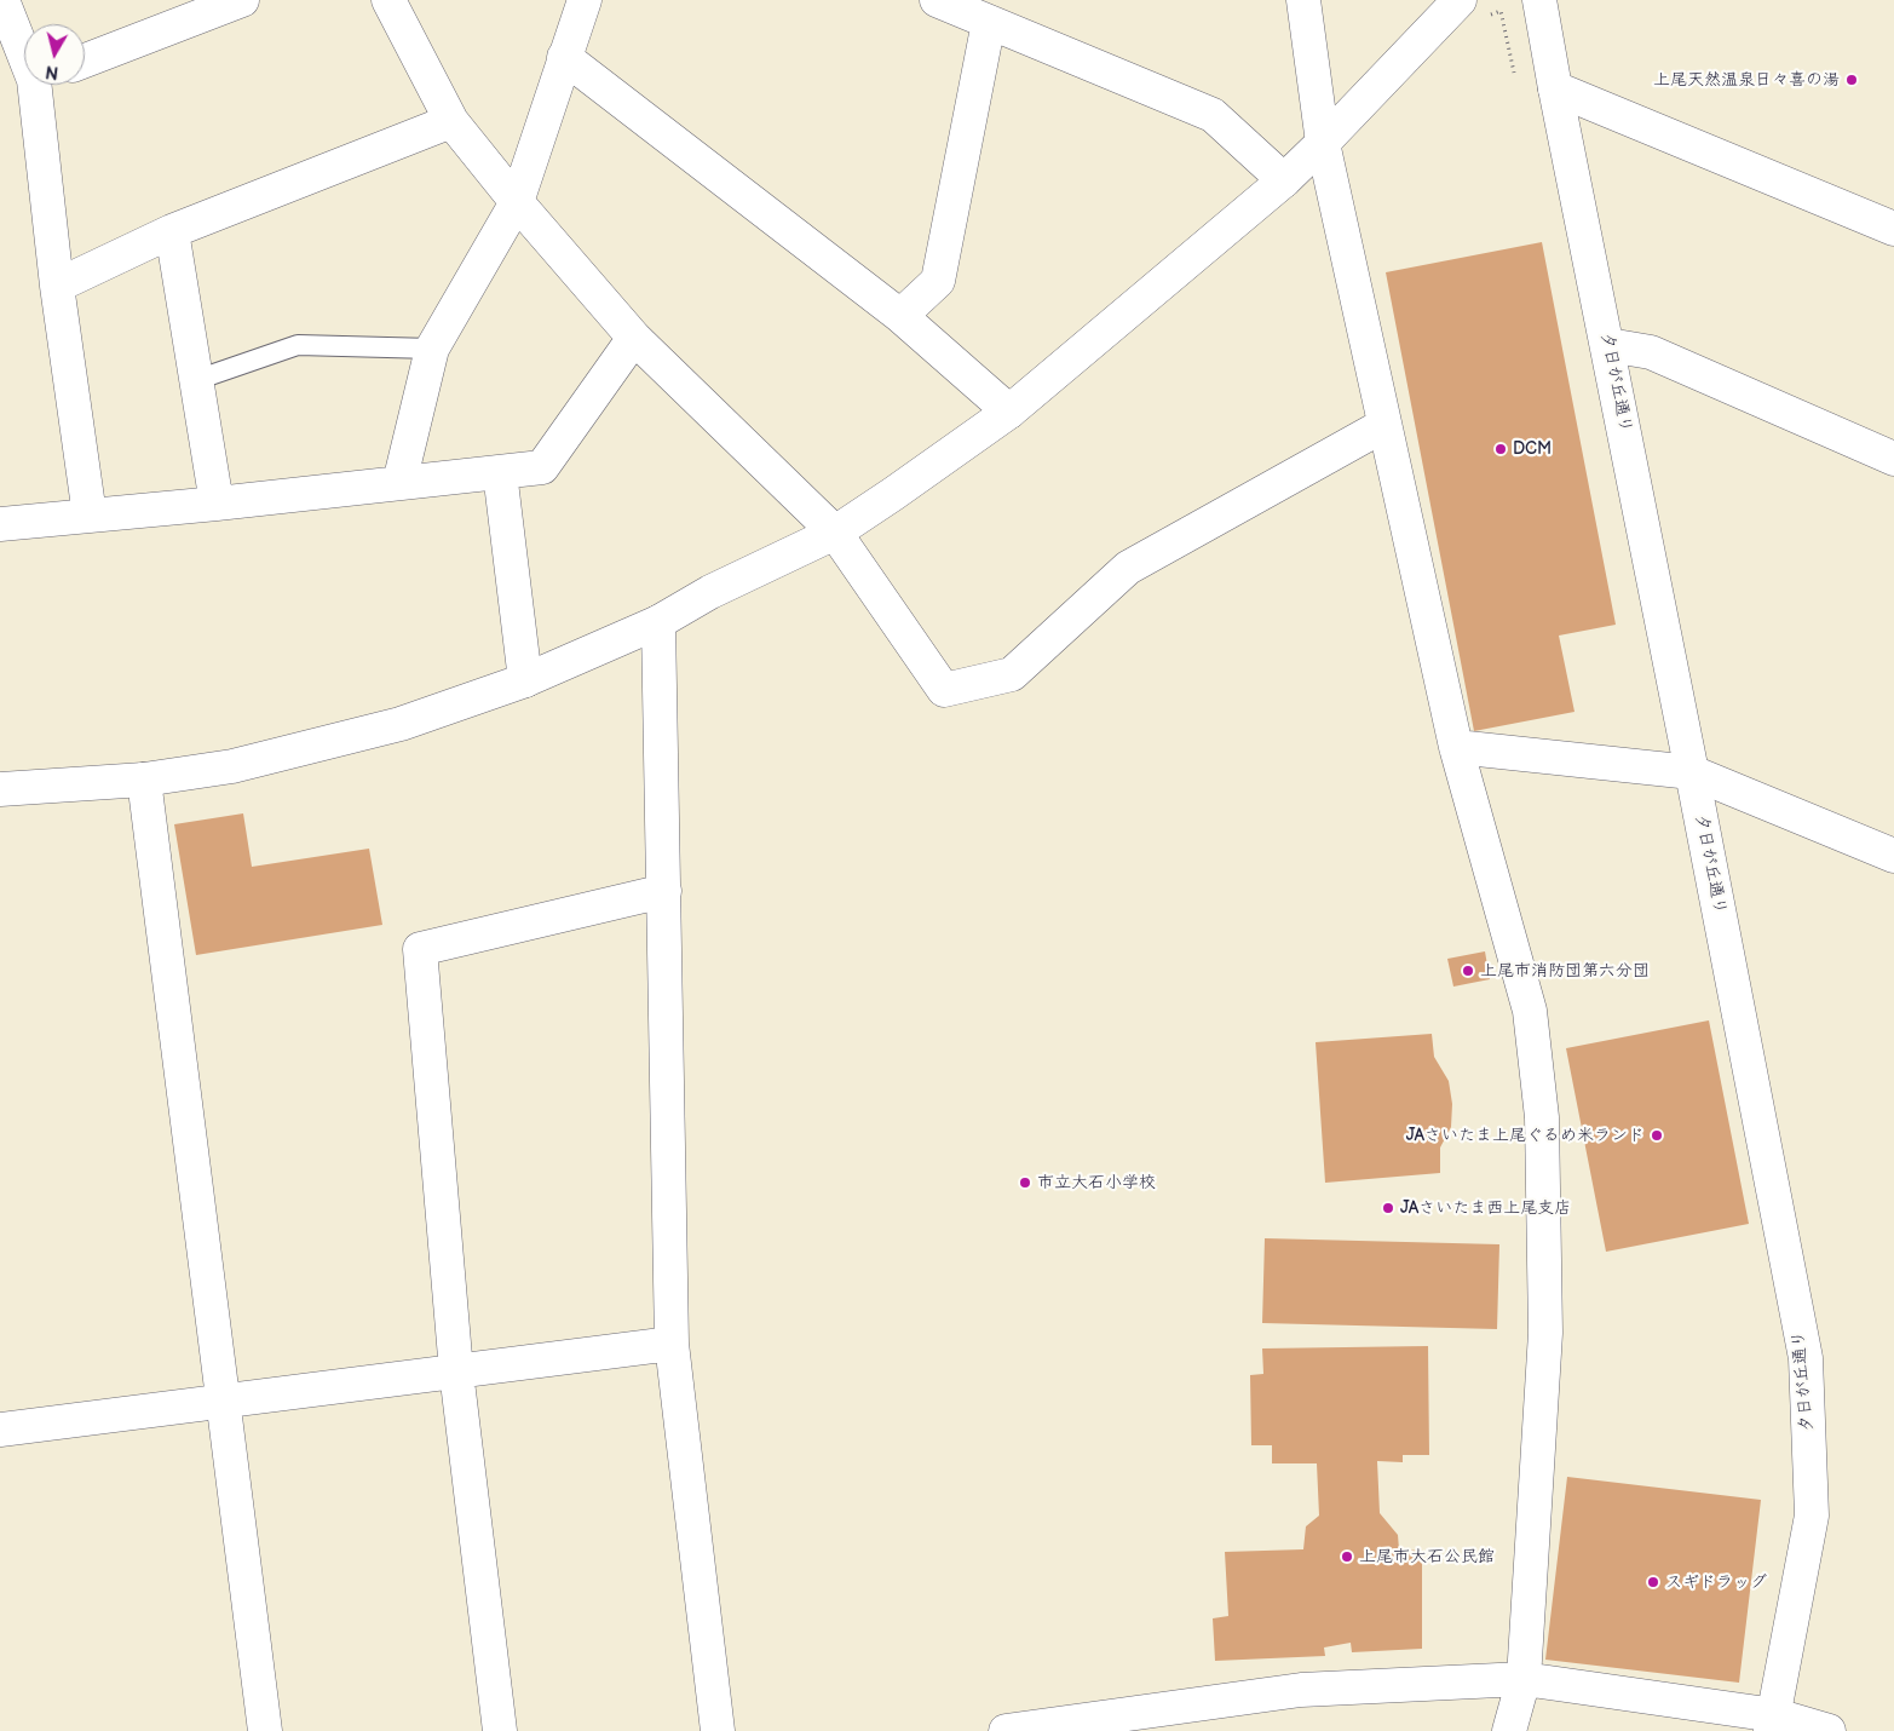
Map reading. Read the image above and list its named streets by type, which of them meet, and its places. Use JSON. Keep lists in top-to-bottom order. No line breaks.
{"streets":{"street":["夕日が丘通り"]},"places":["上尾天然温泉日々喜の湯","DCM","上尾市消防団第六分団","JAさいたま上尾ぐるめ米ランド","市立大石小学校","JAさいたま西上尾支店","上尾市大石公民館","スギドラッグ"],"north":"bottom"}
